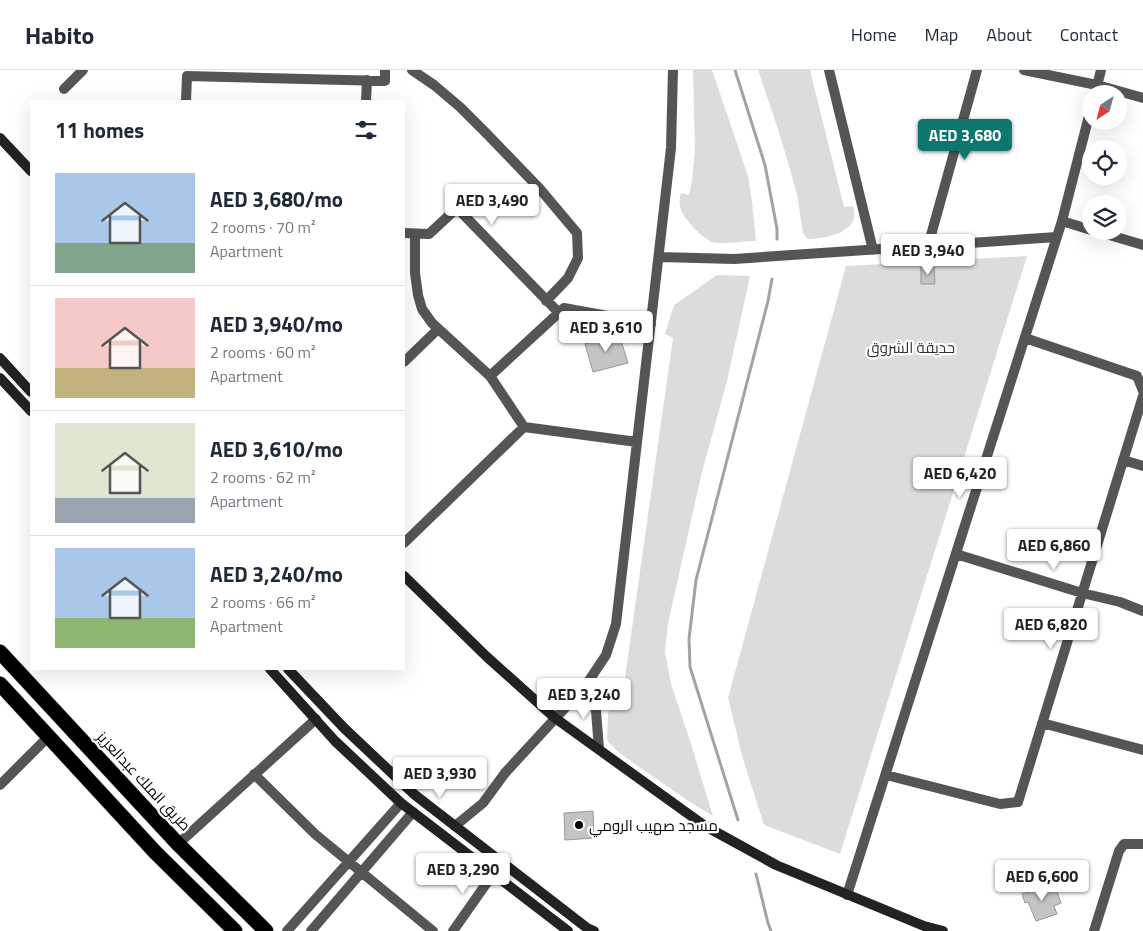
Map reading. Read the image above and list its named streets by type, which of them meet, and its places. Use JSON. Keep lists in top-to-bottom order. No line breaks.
{"streets":{"highway":["طريق الملك عبدالعزيز"]},"parks":["حديقة الشروق"],"places":["مسجد صهيب الرومي"],"north":"bottom left","page":{"header":"Habito","nav":["Home","Map","About","Contact"],"heading":"11 homes","price":["AED 3,680","AED 3,490","AED 3,940","AED 3,610","AED 6,420","AED 6,860","AED 6,820","AED 3,240","AED 3,930","AED 3,290","AED 6,600"],"list":[{"name":"AED 3,680/mo","note":"2 rooms · 70 m² · Apartment"},{"name":"AED 3,940/mo","note":"2 rooms · 60 m² · Apartment"},{"name":"AED 3,610/mo","note":"2 rooms · 62 m² · Apartment"},{"name":"AED 3,240/mo","note":"2 rooms · 66 m² · Apartment"}]}}
